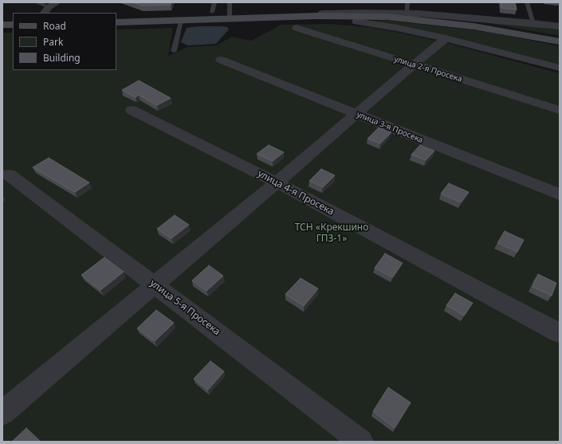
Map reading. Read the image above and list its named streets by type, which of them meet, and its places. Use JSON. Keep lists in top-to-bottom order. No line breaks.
{"streets":{"street":["улица 2-я Просека","улица 3-я Просека","улица 4-я Просека","улица 5-я Просека"]},"parks":["ТСН «Крекшино ГПЗ-1»"],"legend":["Road","Park","Building"]}
